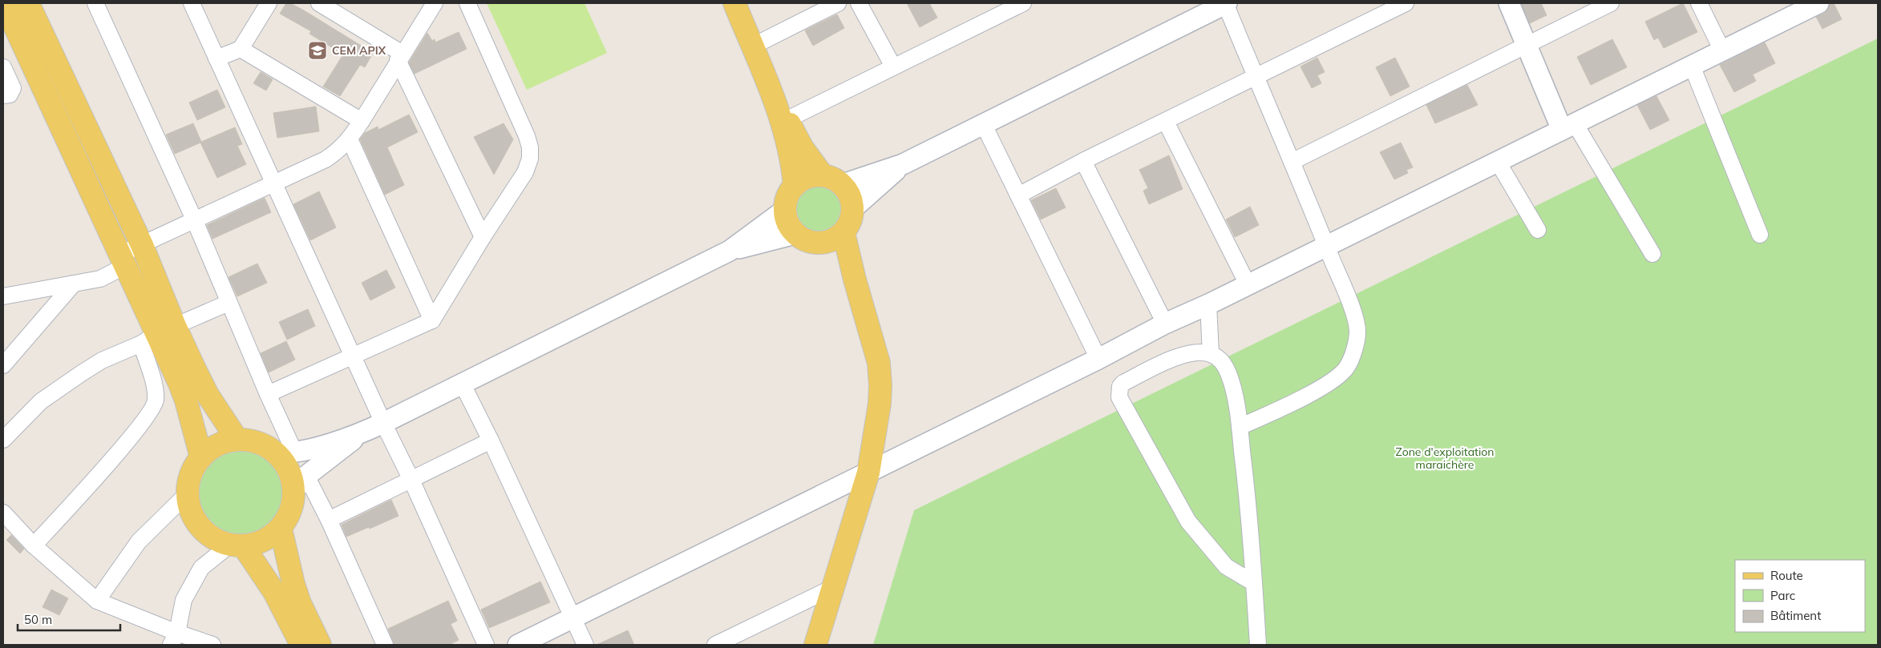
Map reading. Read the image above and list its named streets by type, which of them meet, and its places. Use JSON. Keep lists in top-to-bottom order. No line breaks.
{"parks":["Zone d'exploitation maraichère"],"places":{"school or university":["CEM APIX"]},"legend":["Route","Parc","Bâtiment"],"scale_bar":"50 m"}
